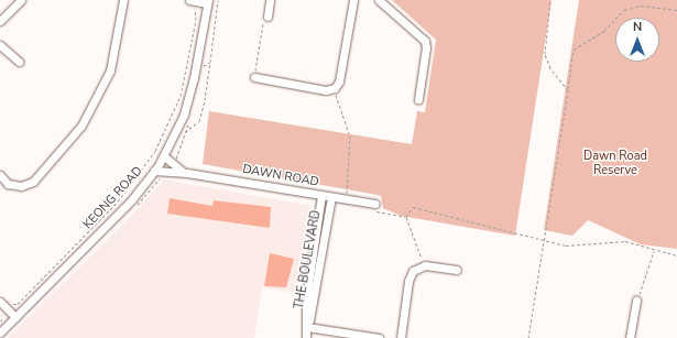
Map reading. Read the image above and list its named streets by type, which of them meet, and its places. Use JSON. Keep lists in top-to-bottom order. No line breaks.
{"streets":{"street":["DAWN ROAD","KEONG ROAD","THE BOULEVARD"]},"crossings":[["DAWN ROAD","KEONG ROAD"],["DAWN ROAD","THE BOULEVARD"]],"parks":["Dawn Road Reserve"],"north":"top"}
